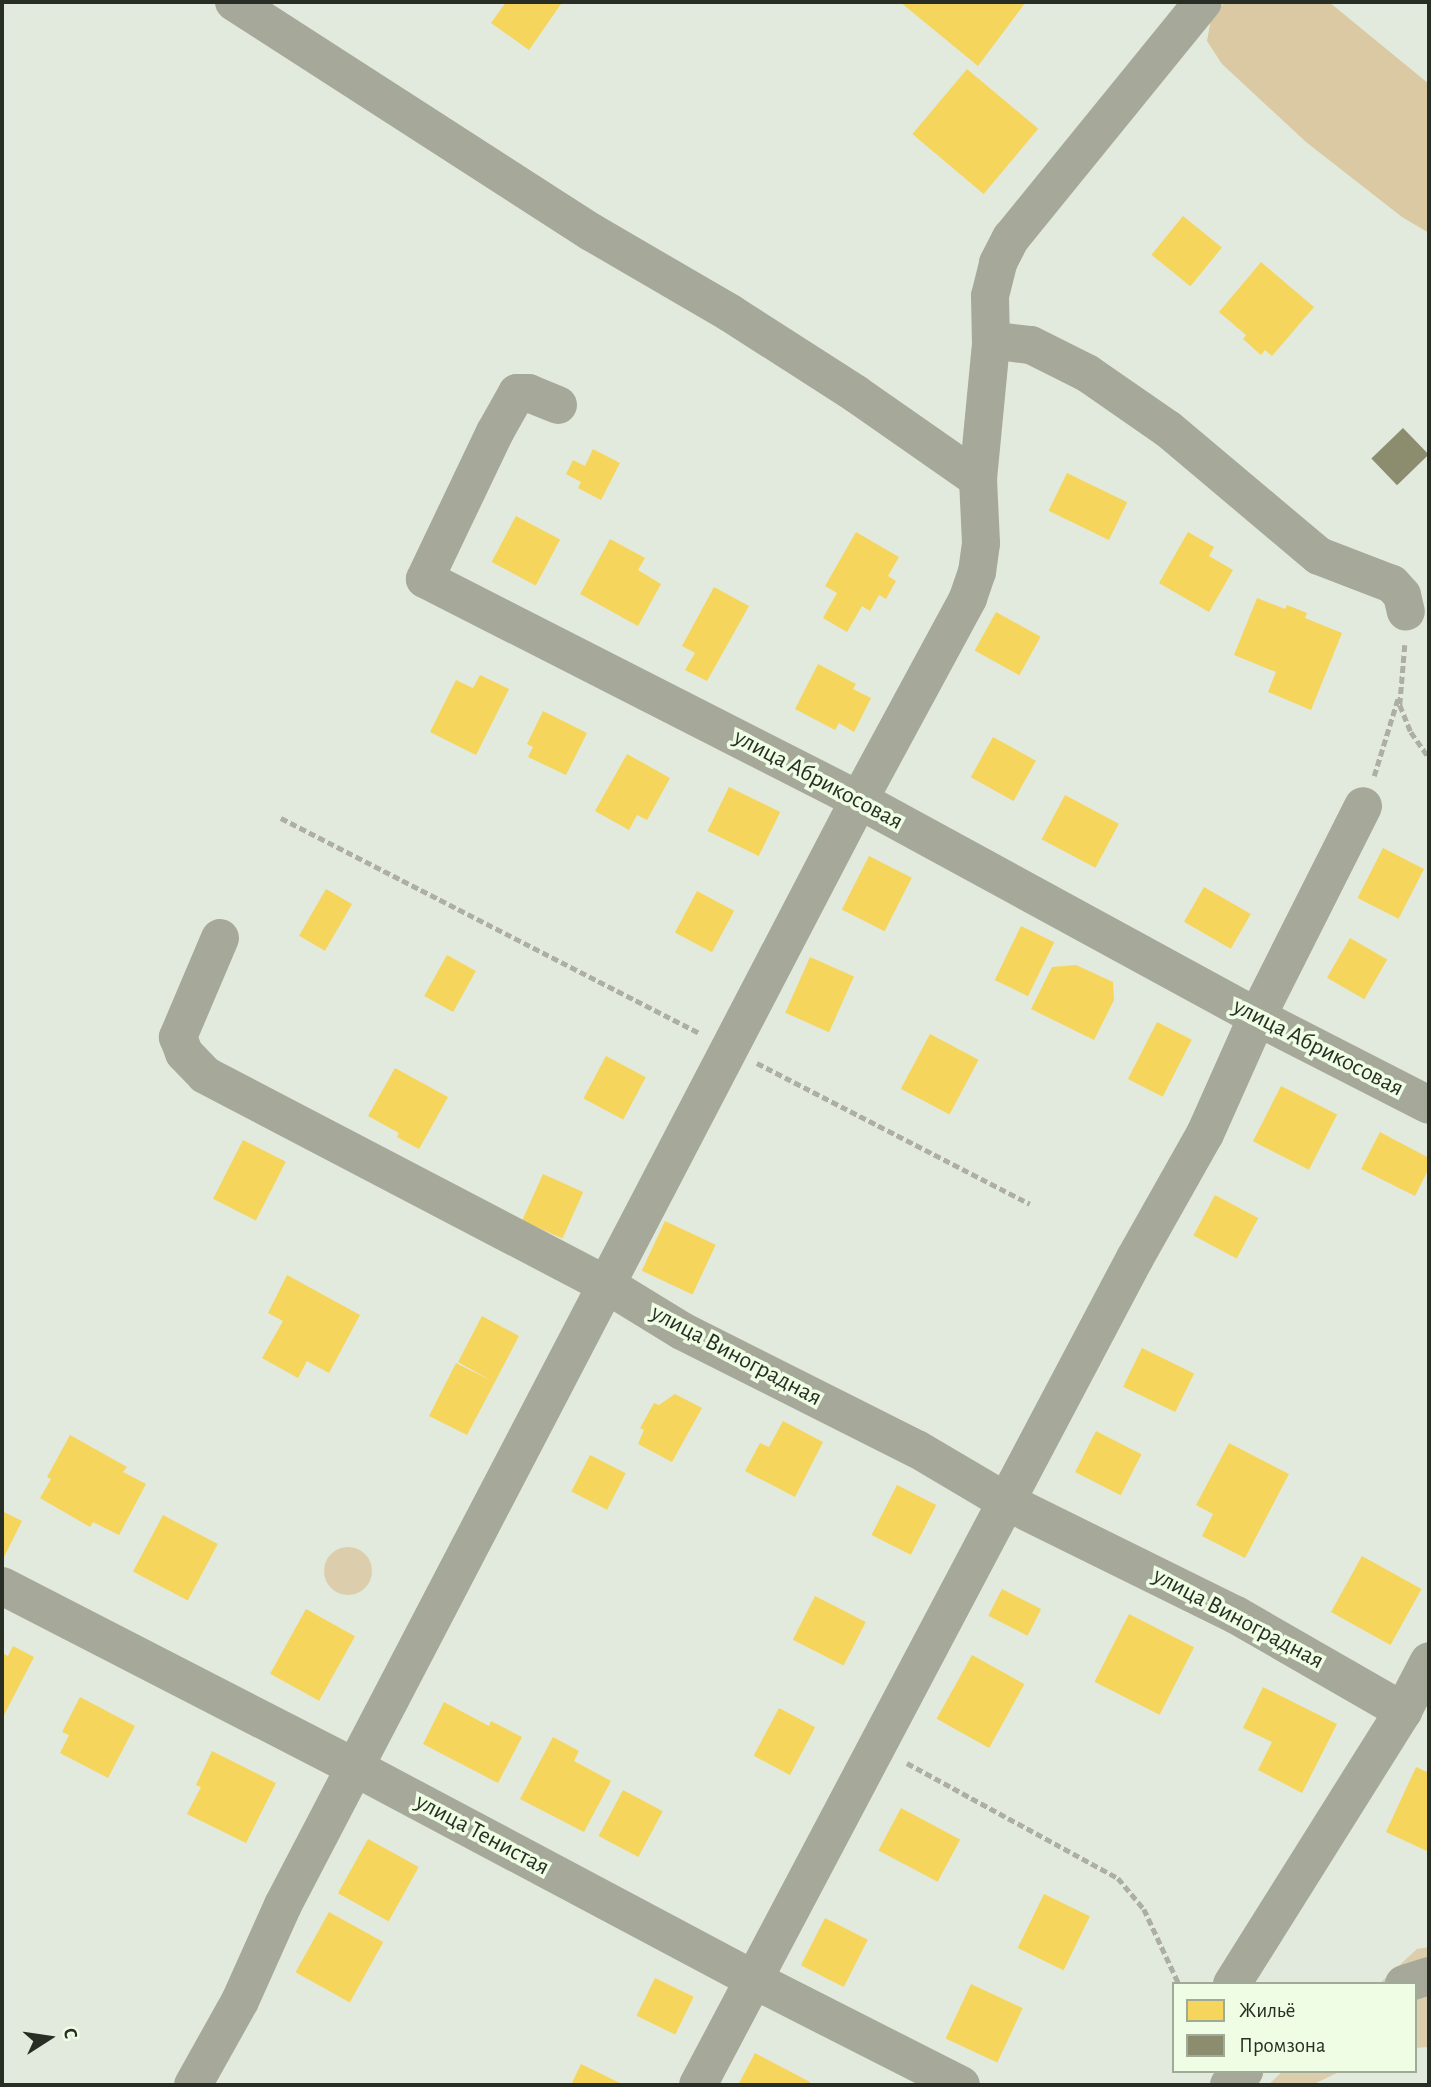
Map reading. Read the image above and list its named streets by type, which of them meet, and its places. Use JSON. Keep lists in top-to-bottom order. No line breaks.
{"streets":{"street":["улица Абрикосовая","улица Виноградная","улица Тенистая"]},"legend":["Жильё","Промзона"],"north":"right"}
